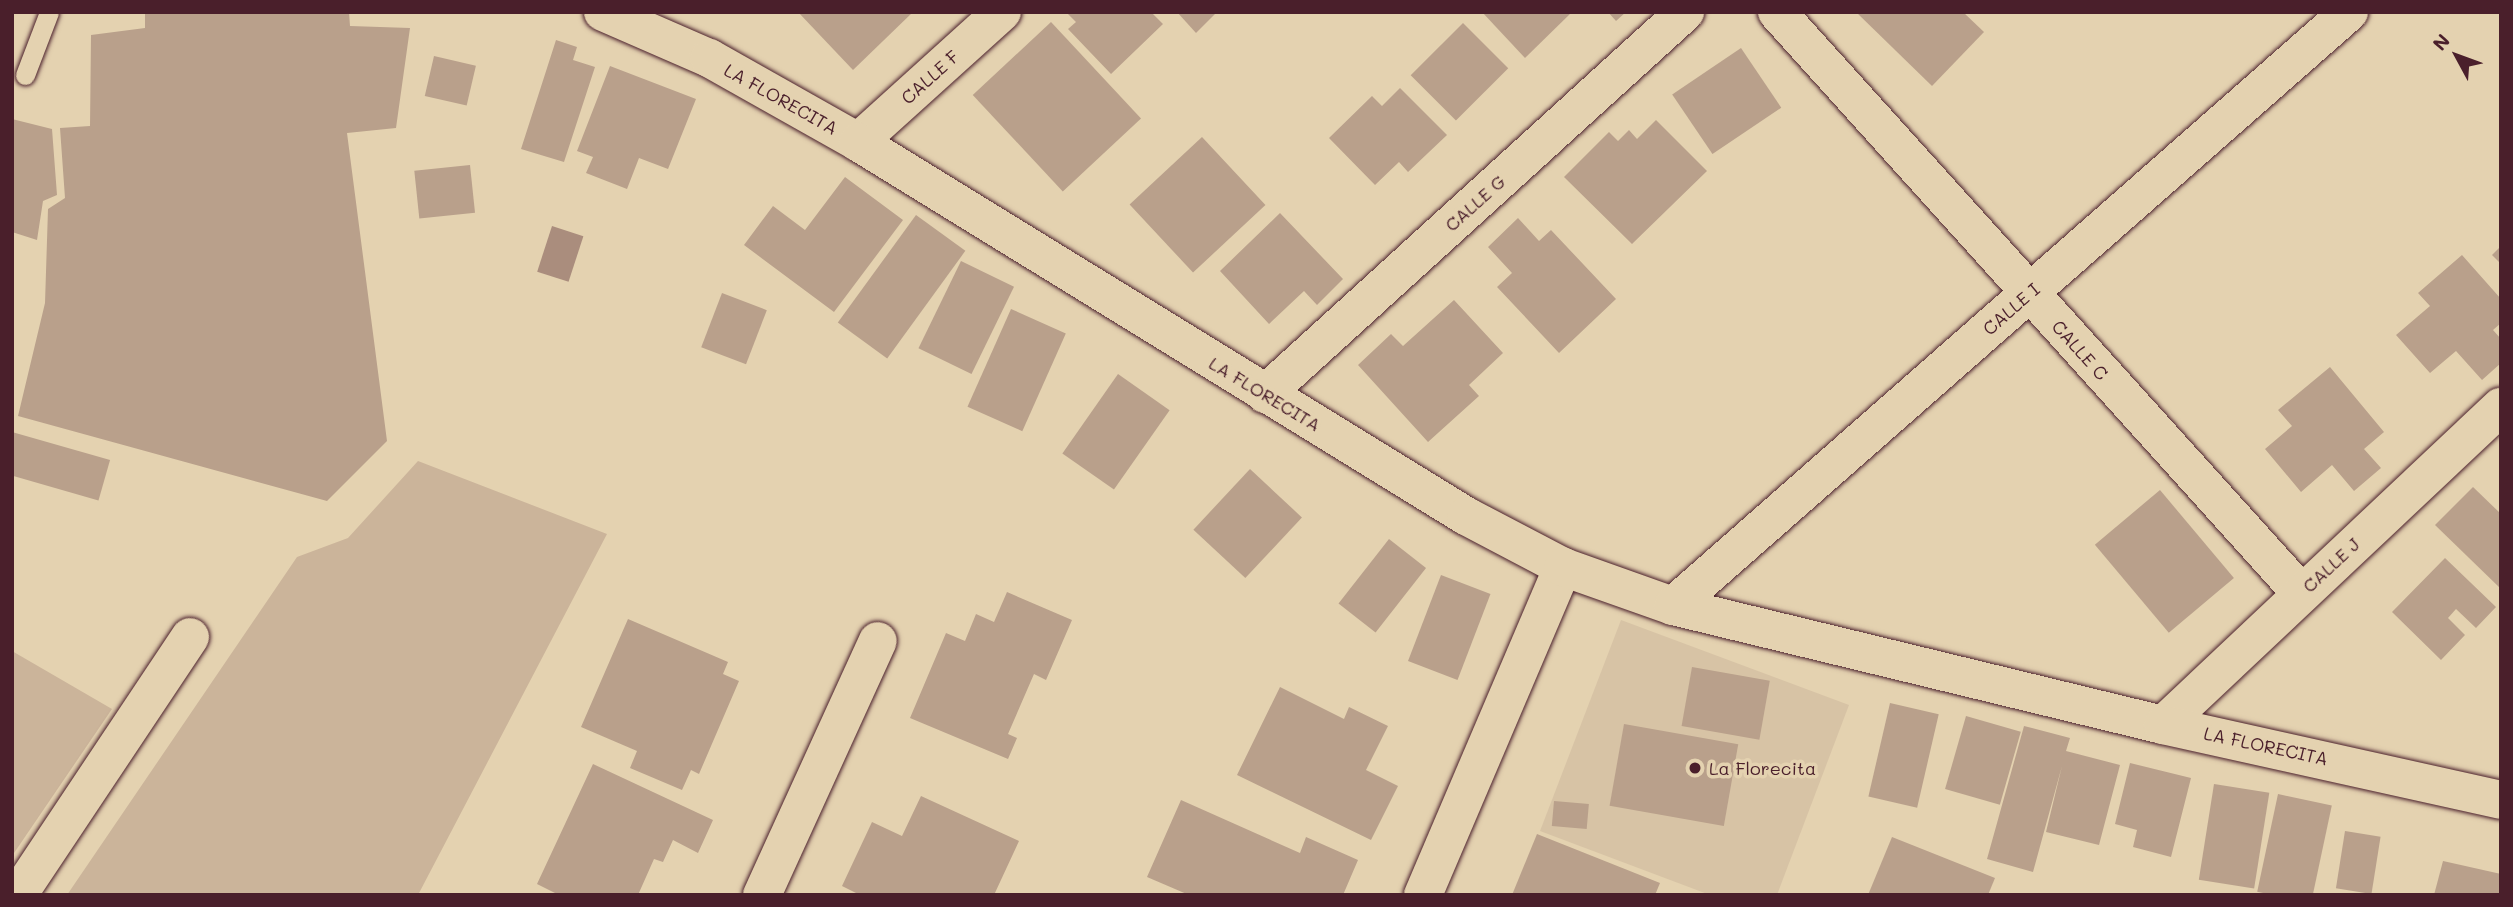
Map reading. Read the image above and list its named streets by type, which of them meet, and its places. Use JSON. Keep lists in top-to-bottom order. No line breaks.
{"streets":{"street":["CALLE F","LA FLORECITA","CALLE G","CALLE I","CALLE C","CALLE J"]},"crossings":[["CALLE F","LA FLORECITA"],["LA FLORECITA","CALLE G"],["LA FLORECITA","CALLE I"],["LA FLORECITA","CALLE J"],["CALLE I","CALLE C"],["CALLE C","CALLE J"]],"places":["La Florecita"],"north":"top left"}
